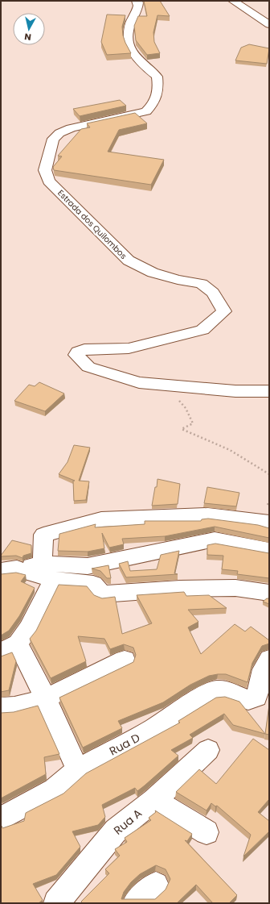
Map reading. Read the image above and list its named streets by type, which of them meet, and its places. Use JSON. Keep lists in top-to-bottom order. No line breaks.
{"streets":{"street":["Estrada dos Quilombos","Rua D","Rua A"]},"north":"bottom"}
